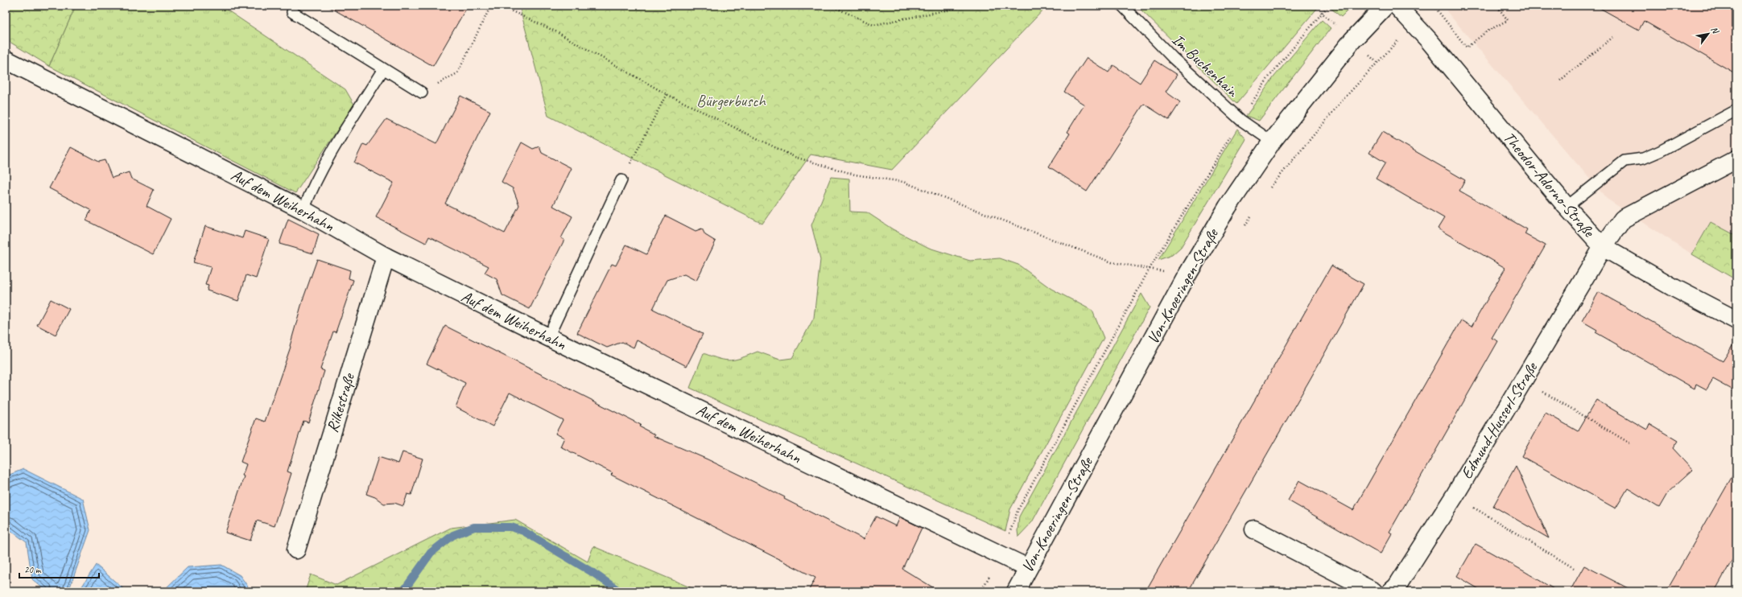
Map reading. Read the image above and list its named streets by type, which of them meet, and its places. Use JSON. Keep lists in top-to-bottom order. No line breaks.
{"streets":{"street":["Theodor-Adorno-Straße","Auf dem Weiherhahn","Von-Knoeringen-Straße","Rilkestraße","Edmund-Husserl-Straße"],"lane":["Im Buchenhain"]},"crossings":[["Im Buchenhain","Von-Knoeringen-Straße"],["Theodor-Adorno-Straße","Edmund-Husserl-Straße"],["Auf dem Weiherhahn","Von-Knoeringen-Straße"],["Auf dem Weiherhahn","Rilkestraße"]],"parks":["Bürgerbusch"],"scale_bar":"20 m","north":"top right"}
